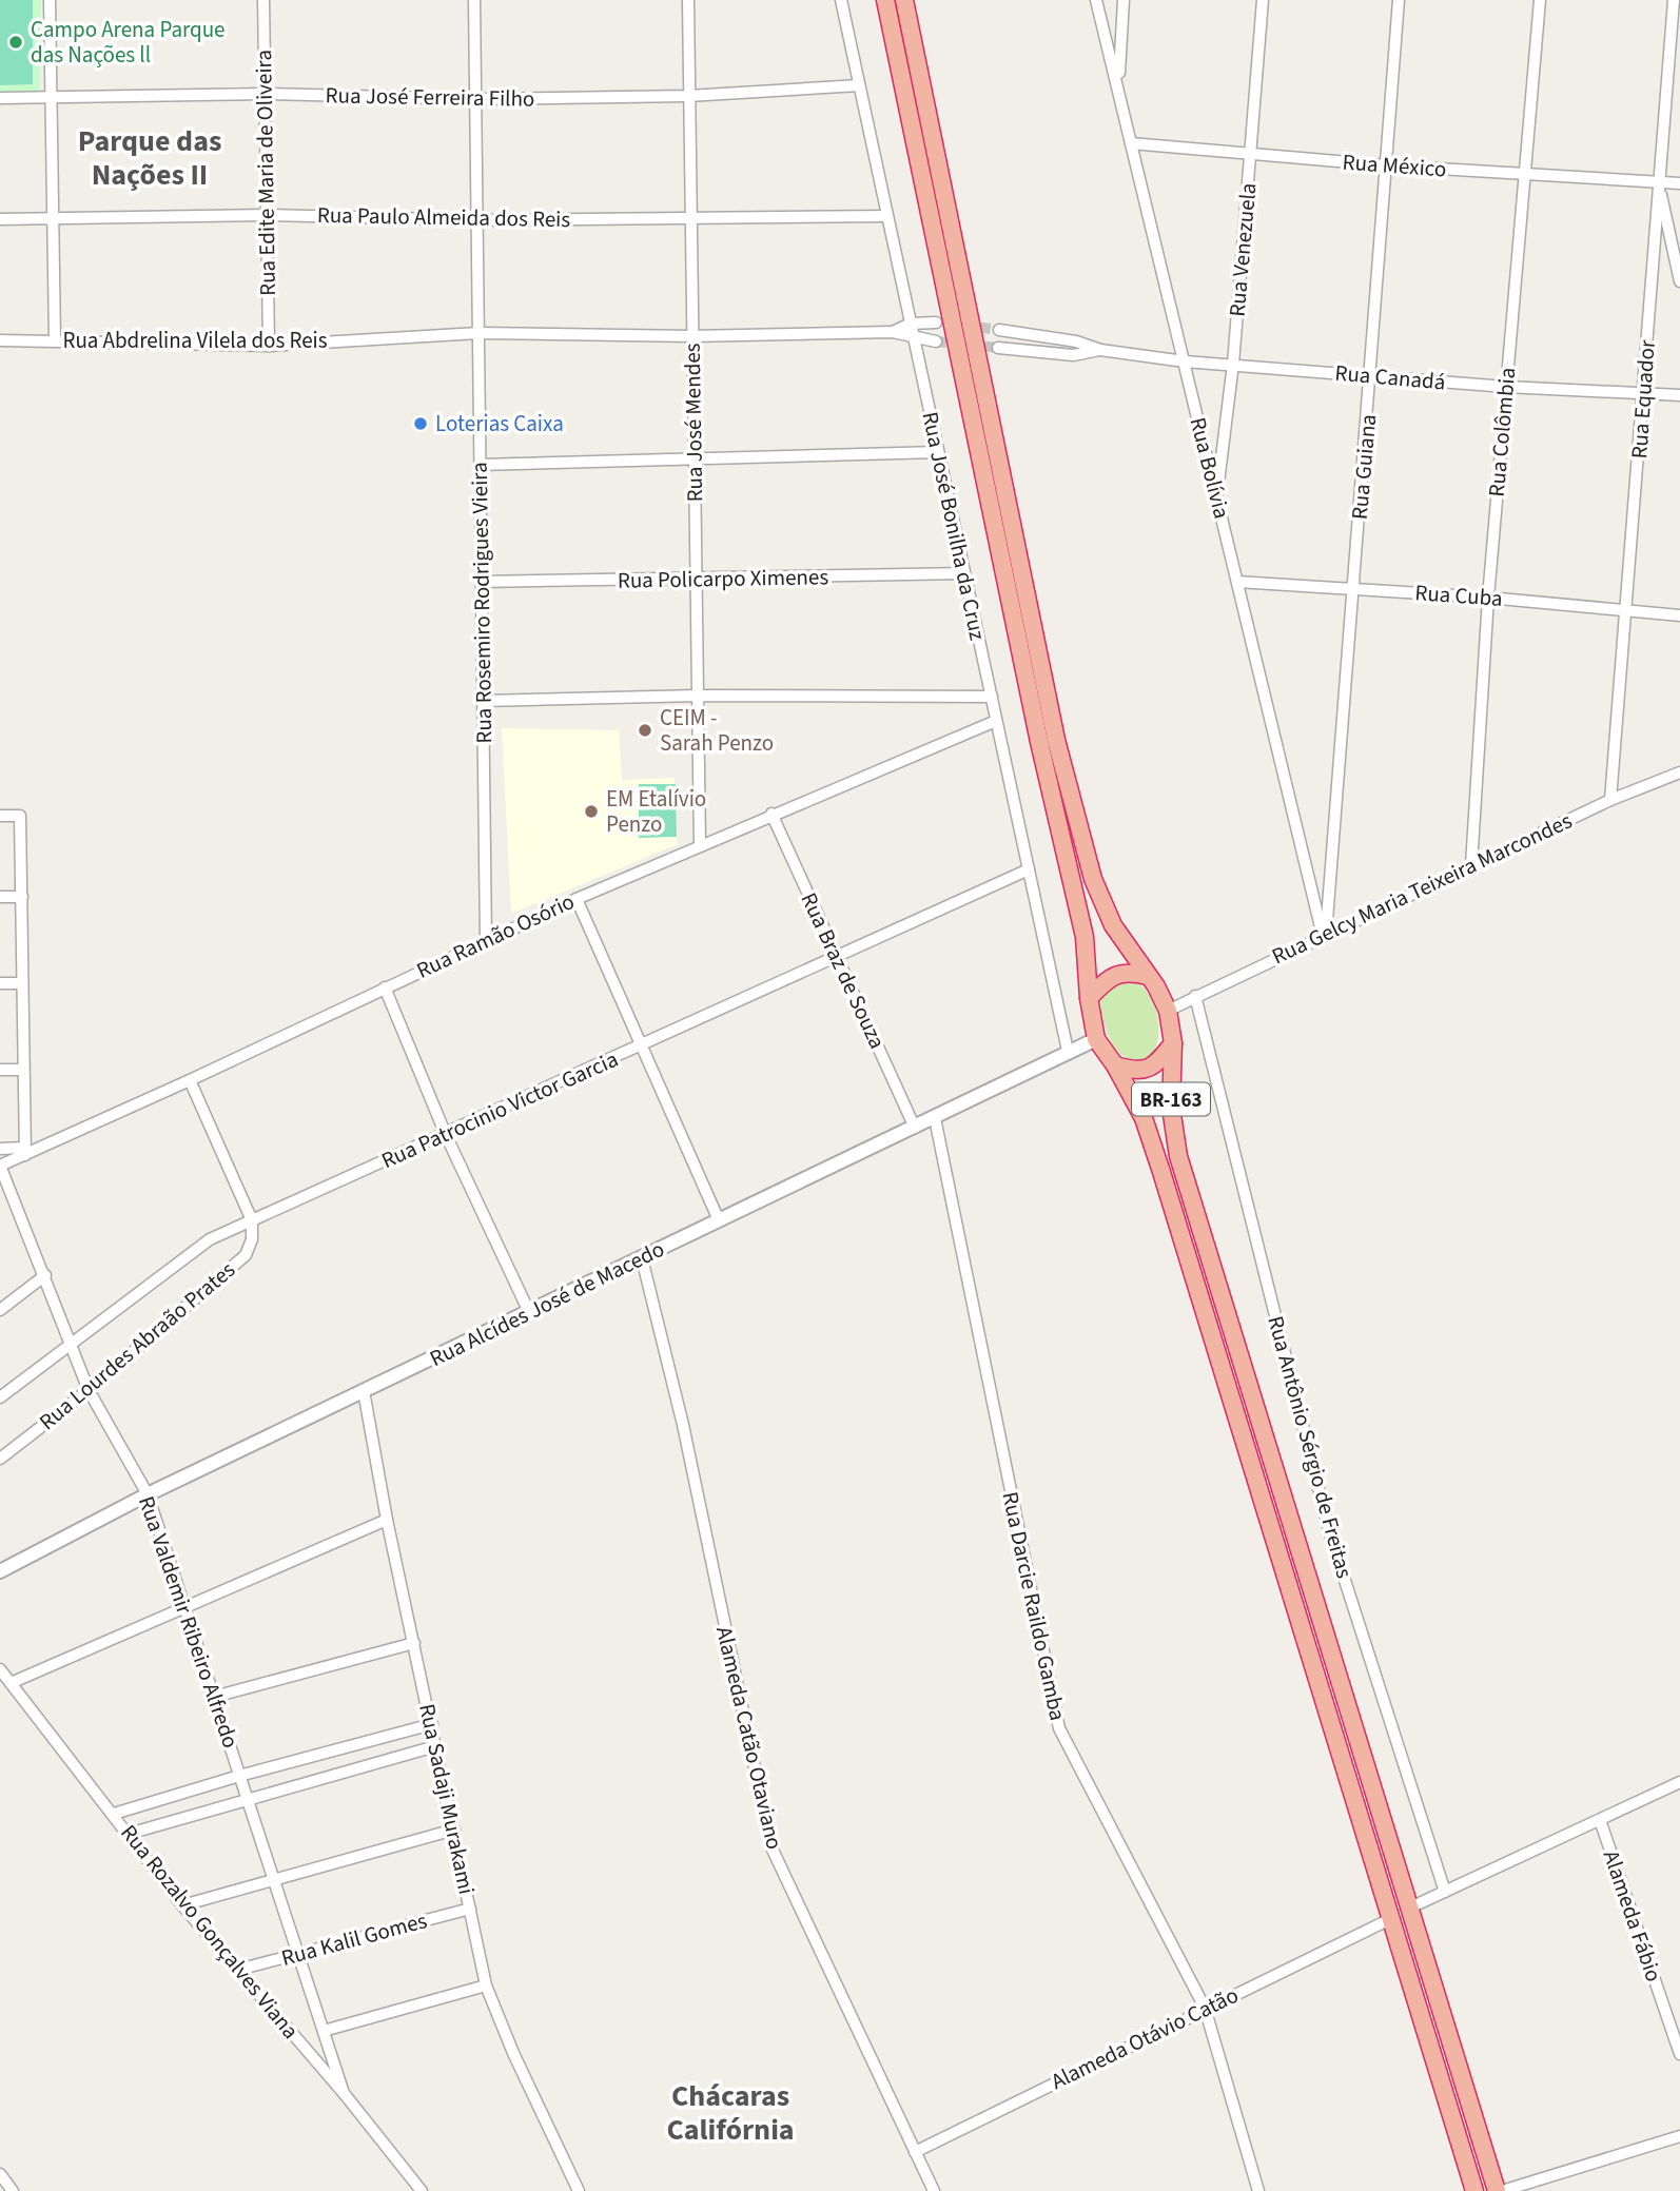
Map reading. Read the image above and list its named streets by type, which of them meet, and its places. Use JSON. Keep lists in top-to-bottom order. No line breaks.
{"streets":{"highway":["BR-163"],"street":["Rua José Ferreira Filho","Rua México","Rua Edite Maria de Oliveira","Rua Paulo Almeida dos Reis","Rua Venezuela","Rua Abdrelina Vilela dos Reis","Rua Canadá","Rua Equador","Rua José Mendes","Rua Colômbia","Rua Guiana","Rua Bolívia","Rua José Bonilha da Cruz","Rua Policarpo Ximenes","Rua Cuba","Rua Rosemiro Rodrigues Vieira","Rua Gelcy Maria Teixeira Marcondes","Rua Ramão Osório","Rua Braz de Souza","Rua Patrocinio Victor Garcia","Rua Alcídes José de Macedo","Rua Lourdes Abraão Prates","Rua Antônio Sérgio de Freitas","Rua Darcie Raildo Gamba","Rua Valdemir Ribeiro Alfredo","Alameda Catão Otaviano","Rua Sadaji Murakami","Alameda Fábio","Rua Rozalvo Gonçalves Viana","Rua Kalil Gomes","Alameda Otávio Catão"]},"crossings":[["Rua José Ferreira Filho","Rua Edite Maria de Oliveira"],["Rua José Ferreira Filho","Rua José Mendes"],["Rua José Ferreira Filho","Rua José Bonilha da Cruz"],["Rua José Ferreira Filho","Rua Rosemiro Rodrigues Vieira"],["Rua México","Rua Venezuela"],["Rua México","Rua Equador"],["Rua México","Rua Colômbia"],["Rua México","Rua Guiana"],["Rua México","Rua Bolívia"],["Rua Edite Maria de Oliveira","Rua Paulo Almeida dos Reis"],["Rua Edite Maria de Oliveira","Rua Abdrelina Vilela dos Reis"],["Rua Paulo Almeida dos Reis","Rua José Mendes"],["Rua Paulo Almeida dos Reis","Rua José Bonilha da Cruz"],["Rua Paulo Almeida dos Reis","Rua Rosemiro Rodrigues Vieira"],["Rua Venezuela","Rua Canadá"],["Rua Venezuela","Rua Bolívia"],["Rua Abdrelina Vilela dos Reis","Rua José Mendes"],["Rua Abdrelina Vilela dos Reis","Rua Rosemiro Rodrigues Vieira"],["Rua Canadá","Rua Equador"],["Rua Canadá","Rua Colômbia"],["Rua Canadá","Rua Guiana"],["Rua Canadá","Rua Bolívia"],["Rua Equador","Rua Cuba"],["Rua Equador","Rua Gelcy Maria Teixeira Marcondes"],["Rua José Mendes","Rua Policarpo Ximenes"],["Rua José Mendes","Rua Ramão Osório"],["Rua Colômbia","Rua Cuba"],["Rua Colômbia","Rua Gelcy Maria Teixeira Marcondes"],["Rua Guiana","Rua Bolívia"],["Rua Guiana","Rua Cuba"],["Rua Guiana","Rua Gelcy Maria Teixeira Marcondes"],["Rua Bolívia","Rua Cuba"],["Rua Bolívia","Rua Gelcy Maria Teixeira Marcondes"],["Rua José Bonilha da Cruz","Rua Policarpo Ximenes"],["Rua José Bonilha da Cruz","Rua Ramão Osório"],["Rua José Bonilha da Cruz","Rua Patrocinio Victor Garcia"],["Rua José Bonilha da Cruz","Rua Alcídes José de Macedo"],["Rua Policarpo Ximenes","Rua Rosemiro Rodrigues Vieira"],["Rua Rosemiro Rodrigues Vieira","Rua Ramão Osório"],["Rua Gelcy Maria Teixeira Marcondes","BR-163"],["Rua Gelcy Maria Teixeira Marcondes","Rua Alcídes José de Macedo"],["Rua Gelcy Maria Teixeira Marcondes","Rua Antônio Sérgio de Freitas"],["Rua Ramão Osório","Rua Braz de Souza"],["Rua Ramão Osório","Rua Valdemir Ribeiro Alfredo"],["Rua Braz de Souza","Rua Patrocinio Victor Garcia"],["Rua Braz de Souza","Rua Alcídes José de Macedo"],["BR-163","Rua Alcídes José de Macedo"],["BR-163","Alameda Otávio Catão"],["Rua Patrocinio Victor Garcia","Rua Lourdes Abraão Prates"],["Rua Patrocinio Victor Garcia","Rua Valdemir Ribeiro Alfredo"],["Rua Alcídes José de Macedo","Rua Darcie Raildo Gamba"],["Rua Alcídes José de Macedo","Rua Valdemir Ribeiro Alfredo"],["Rua Alcídes José de Macedo","Alameda Catão Otaviano"],["Rua Alcídes José de Macedo","Rua Sadaji Murakami"],["Rua Lourdes Abraão Prates","Rua Valdemir Ribeiro Alfredo"],["Rua Darcie Raildo Gamba","Alameda Otávio Catão"],["Rua Valdemir Ribeiro Alfredo","Rua Rozalvo Gonçalves Viana"],["Rua Valdemir Ribeiro Alfredo","Rua Kalil Gomes"],["Alameda Catão Otaviano","Alameda Otávio Catão"],["Rua Sadaji Murakami","Rua Kalil Gomes"],["Rua Rozalvo Gonçalves Viana","Rua Kalil Gomes"]],"districts":["Parque das Nações II","Chácaras Califórnia"],"places":["Campo Arena Parque das Nações ll","Loterias Caixa","CEIM - Sarah Penzo","EM Etalívio Penzo"]}
